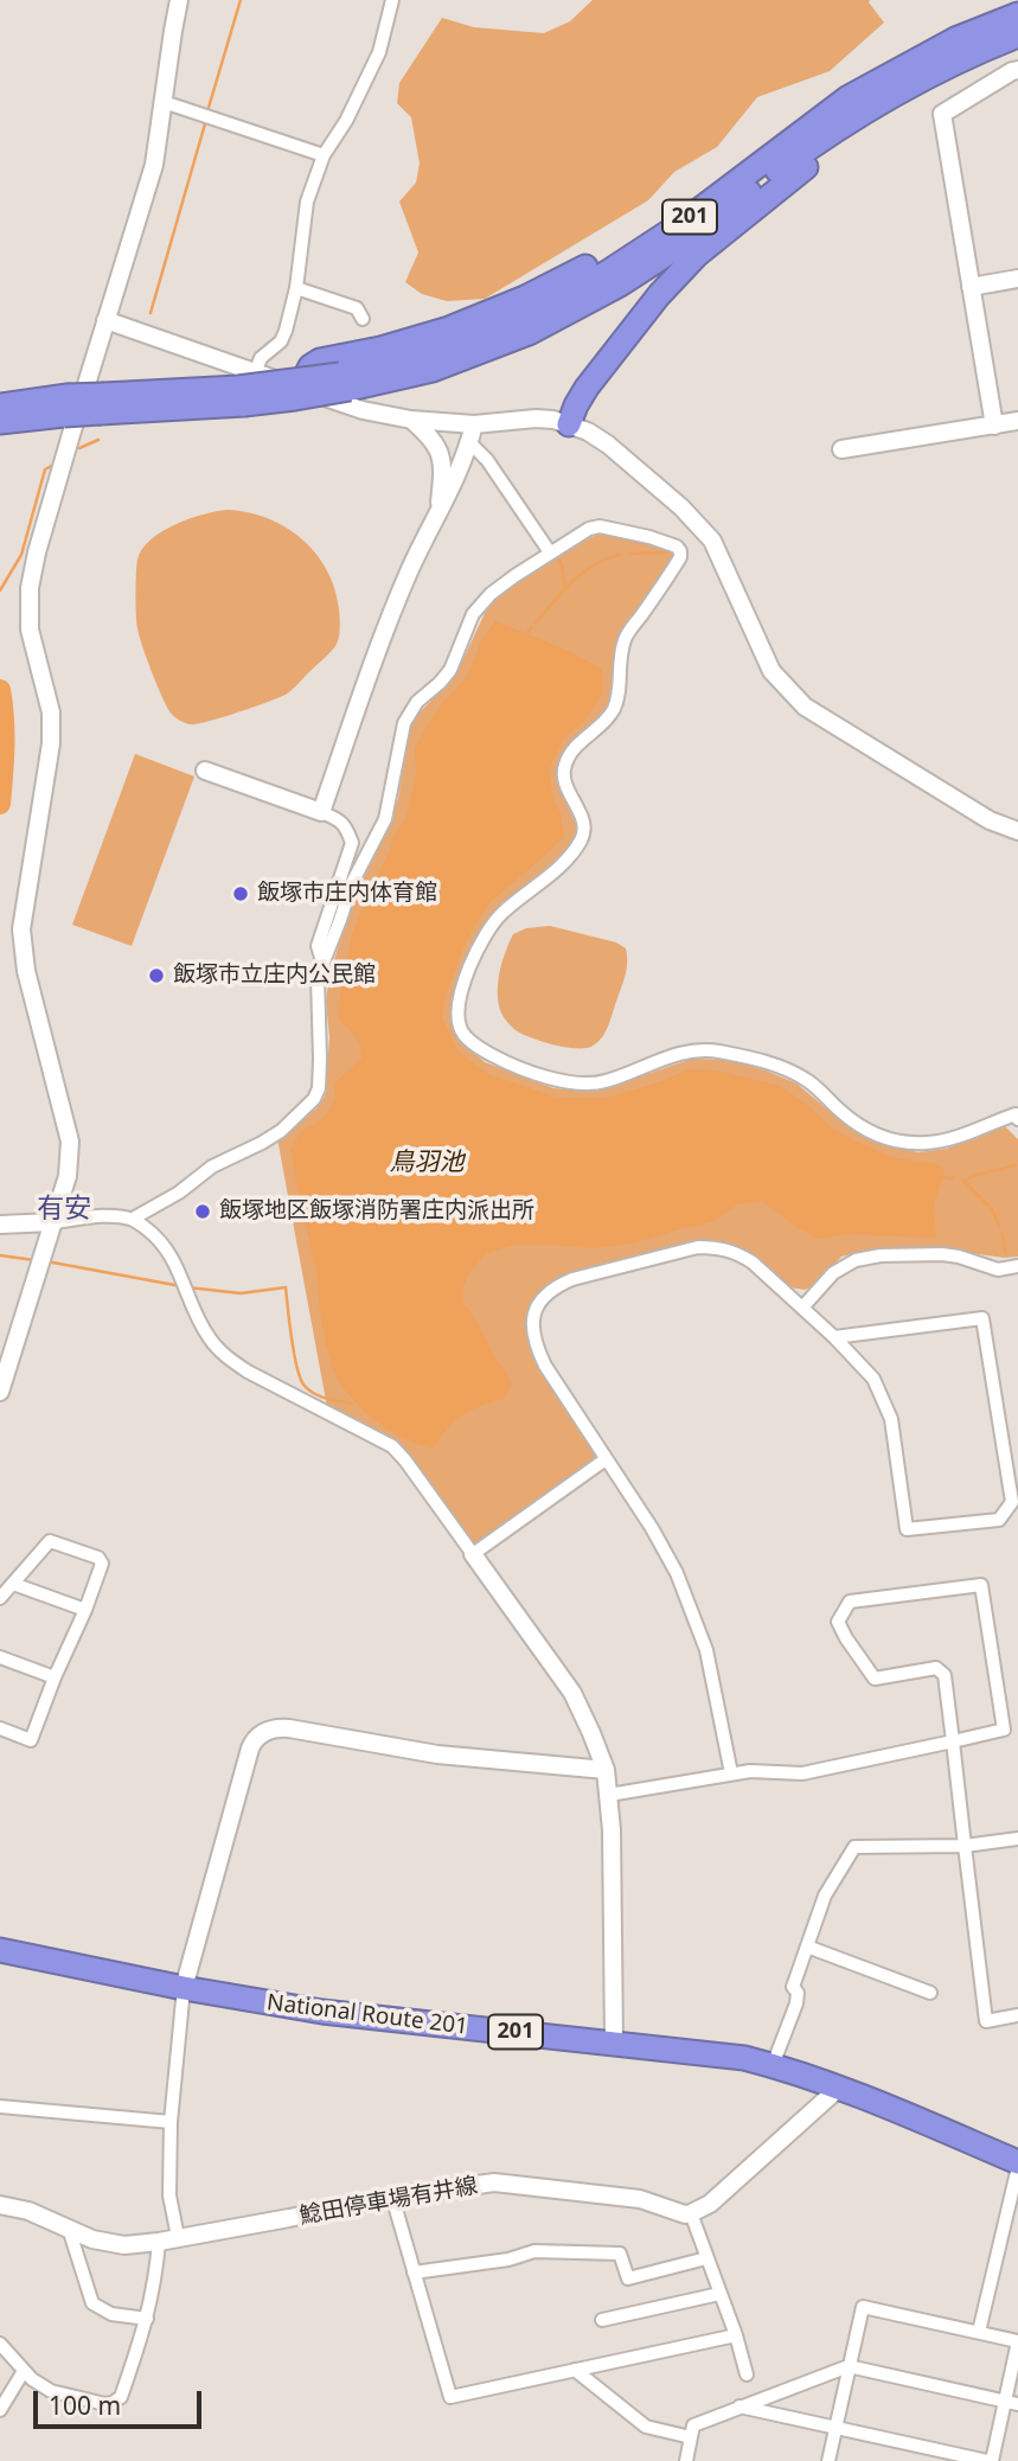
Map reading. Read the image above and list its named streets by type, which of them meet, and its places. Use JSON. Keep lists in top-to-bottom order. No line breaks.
{"streets":{"highway":["201","National Route 201"],"street":["鯰田停車場有井線"]},"districts":["有安"],"water":["鳥羽池"],"places":["飯塚市庄内体育館","飯塚市立庄内公民館","飯塚地区飯塚消防署庄内派出所"],"scale_bar":"100 m"}
